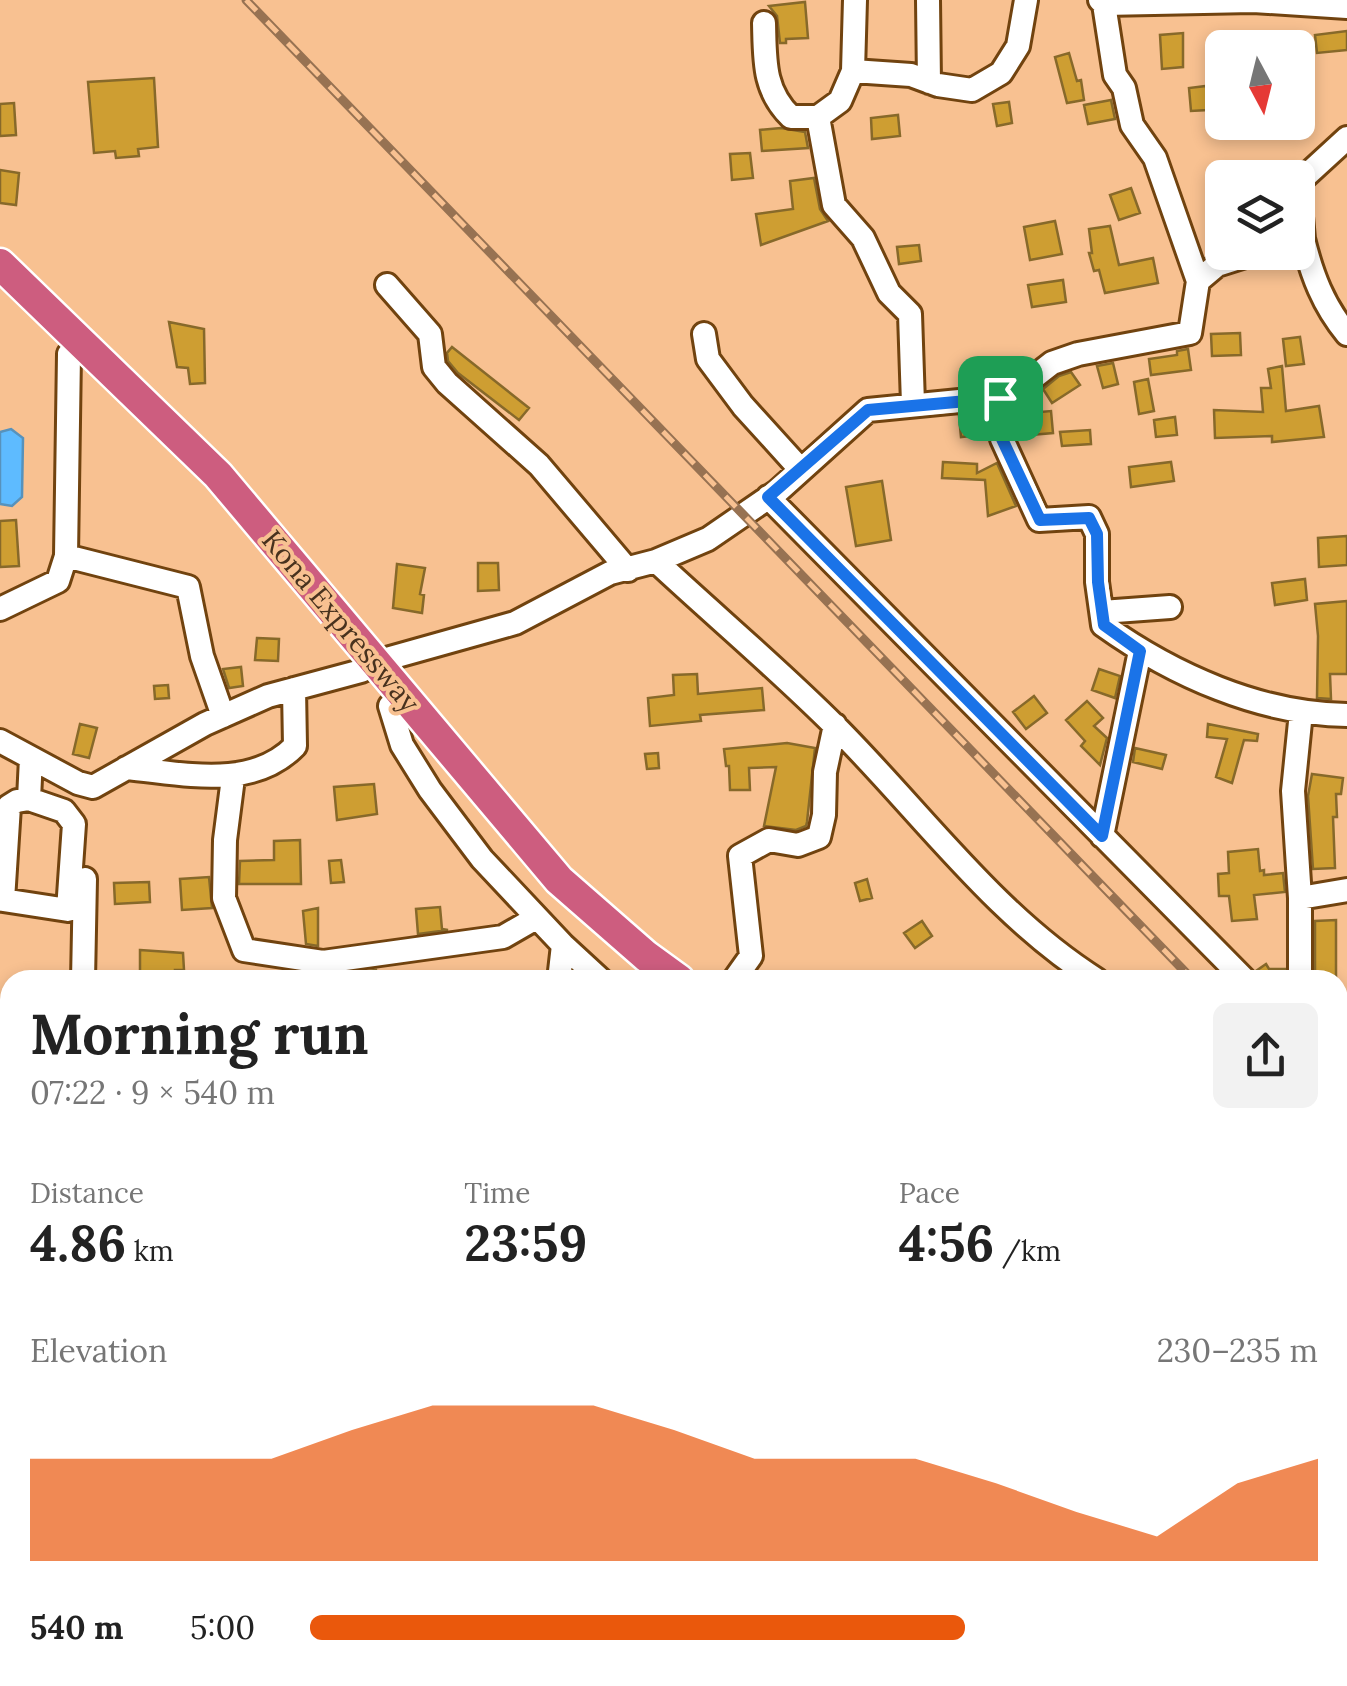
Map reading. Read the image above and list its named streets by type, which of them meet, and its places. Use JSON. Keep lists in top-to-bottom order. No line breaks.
{"streets":{"highway":["Kona Expressway"]},"north":"bottom","page":{"heading":["Morning run","07:22 · 9 × 540 m"],"stats":[["Distance","4.86 km"],["Time","23:59"],["Pace","4:56 /km"]],"chart":["Elevation","230–235 m"],"list":[{"name":"540 m","note":"5:00"}]}}
